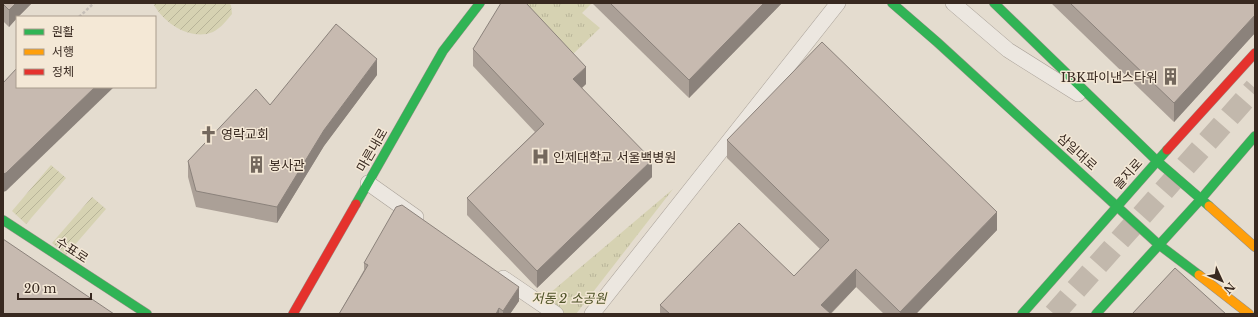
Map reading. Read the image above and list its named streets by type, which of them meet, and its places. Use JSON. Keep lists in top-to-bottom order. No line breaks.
{"streets":{"main road":["마른내로","삼일대로","을지로","수표로"]},"crossings":[["삼일대로","을지로"]],"parks":["저동 2 소공원"],"places":{"building":["IBK파이낸스타워","봉사관"],"church":["영락교회"],"hospital":["인제대학교 서울백병원"]},"legend":["원활","서행","정체"],"scale_bar":"20 m","north":"bottom right"}
